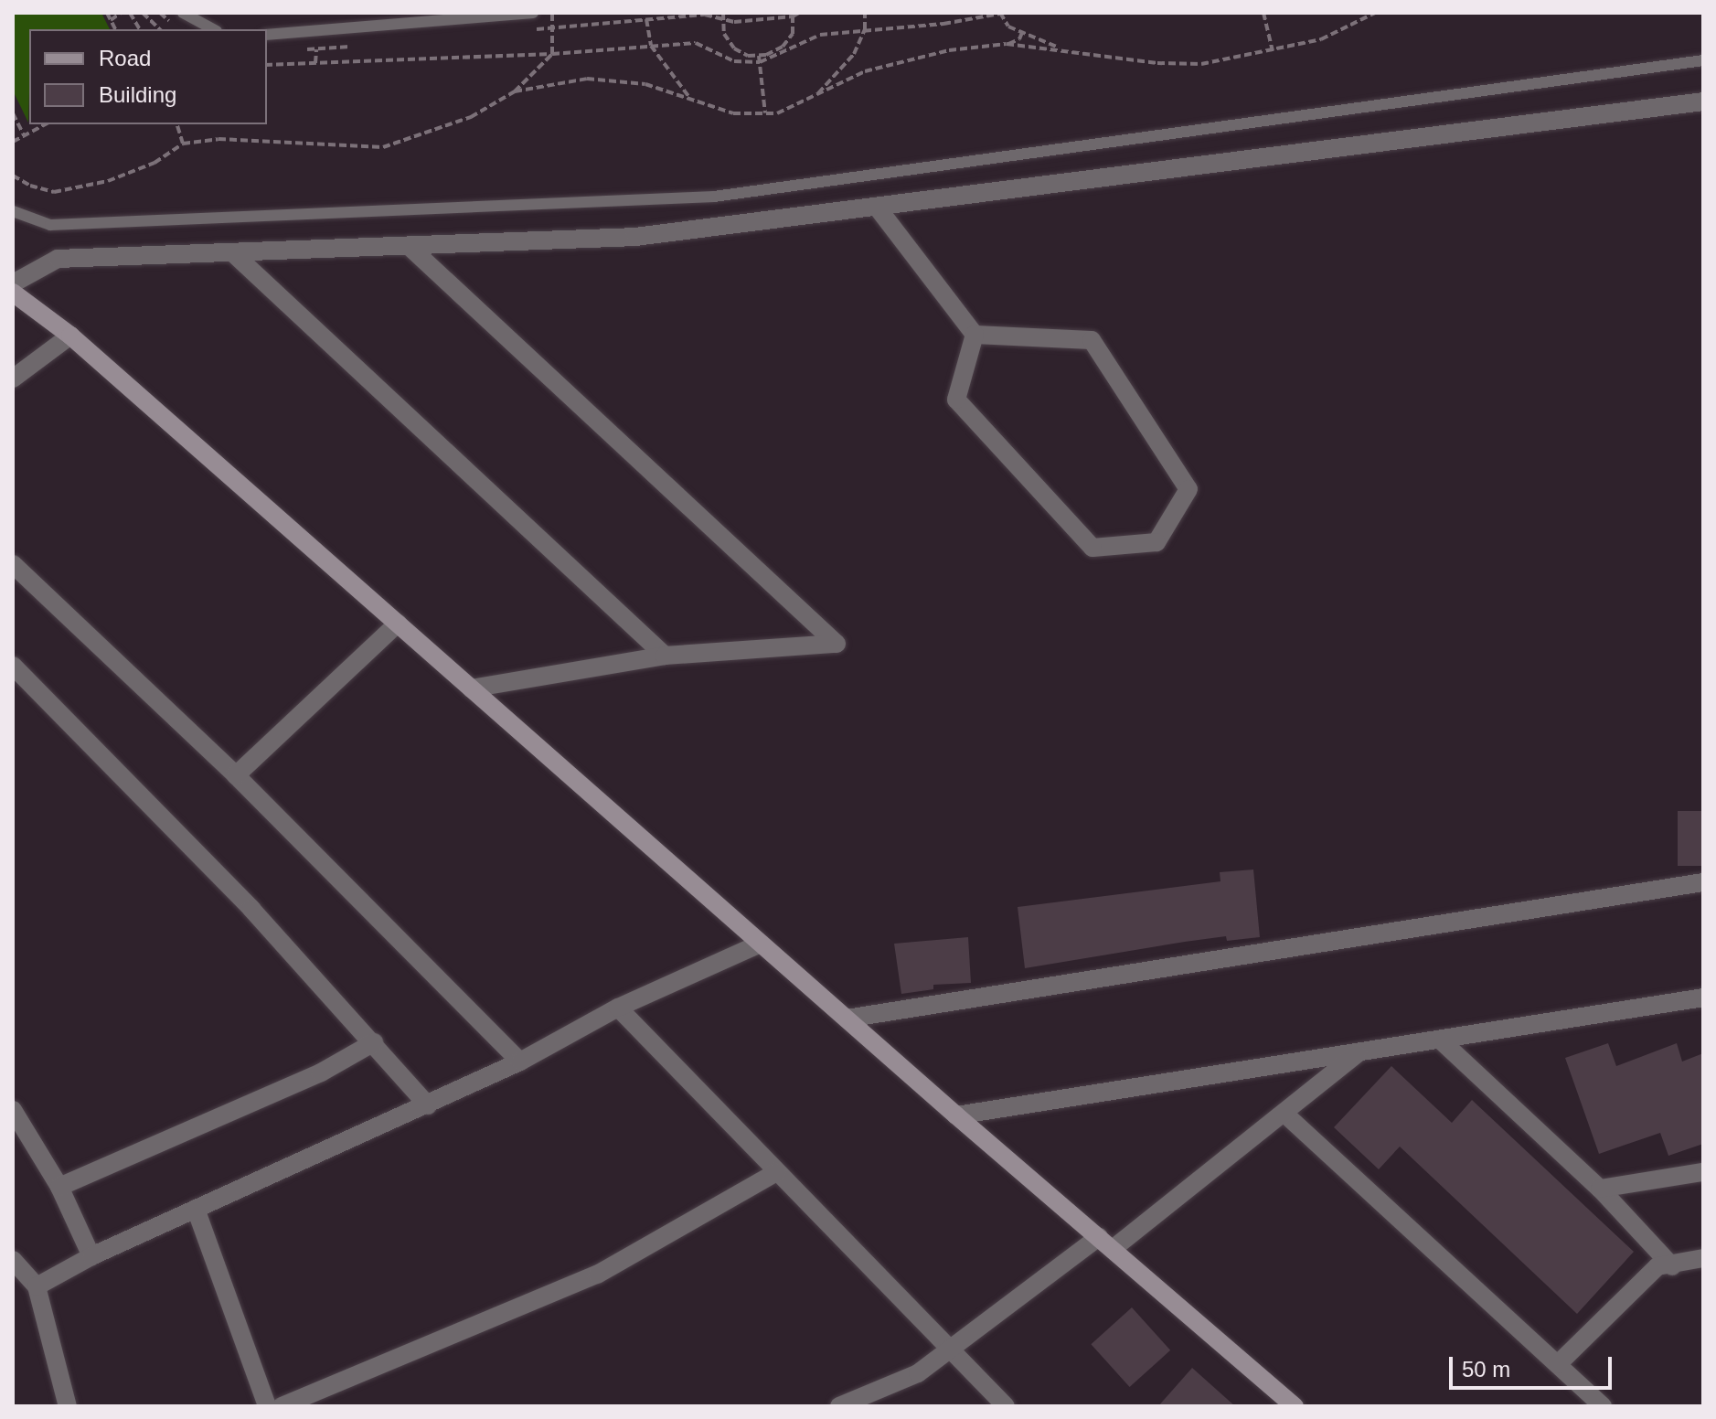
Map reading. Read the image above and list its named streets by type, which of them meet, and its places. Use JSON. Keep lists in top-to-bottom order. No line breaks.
{"legend":["Road","Building"],"scale_bar":"50 m"}
